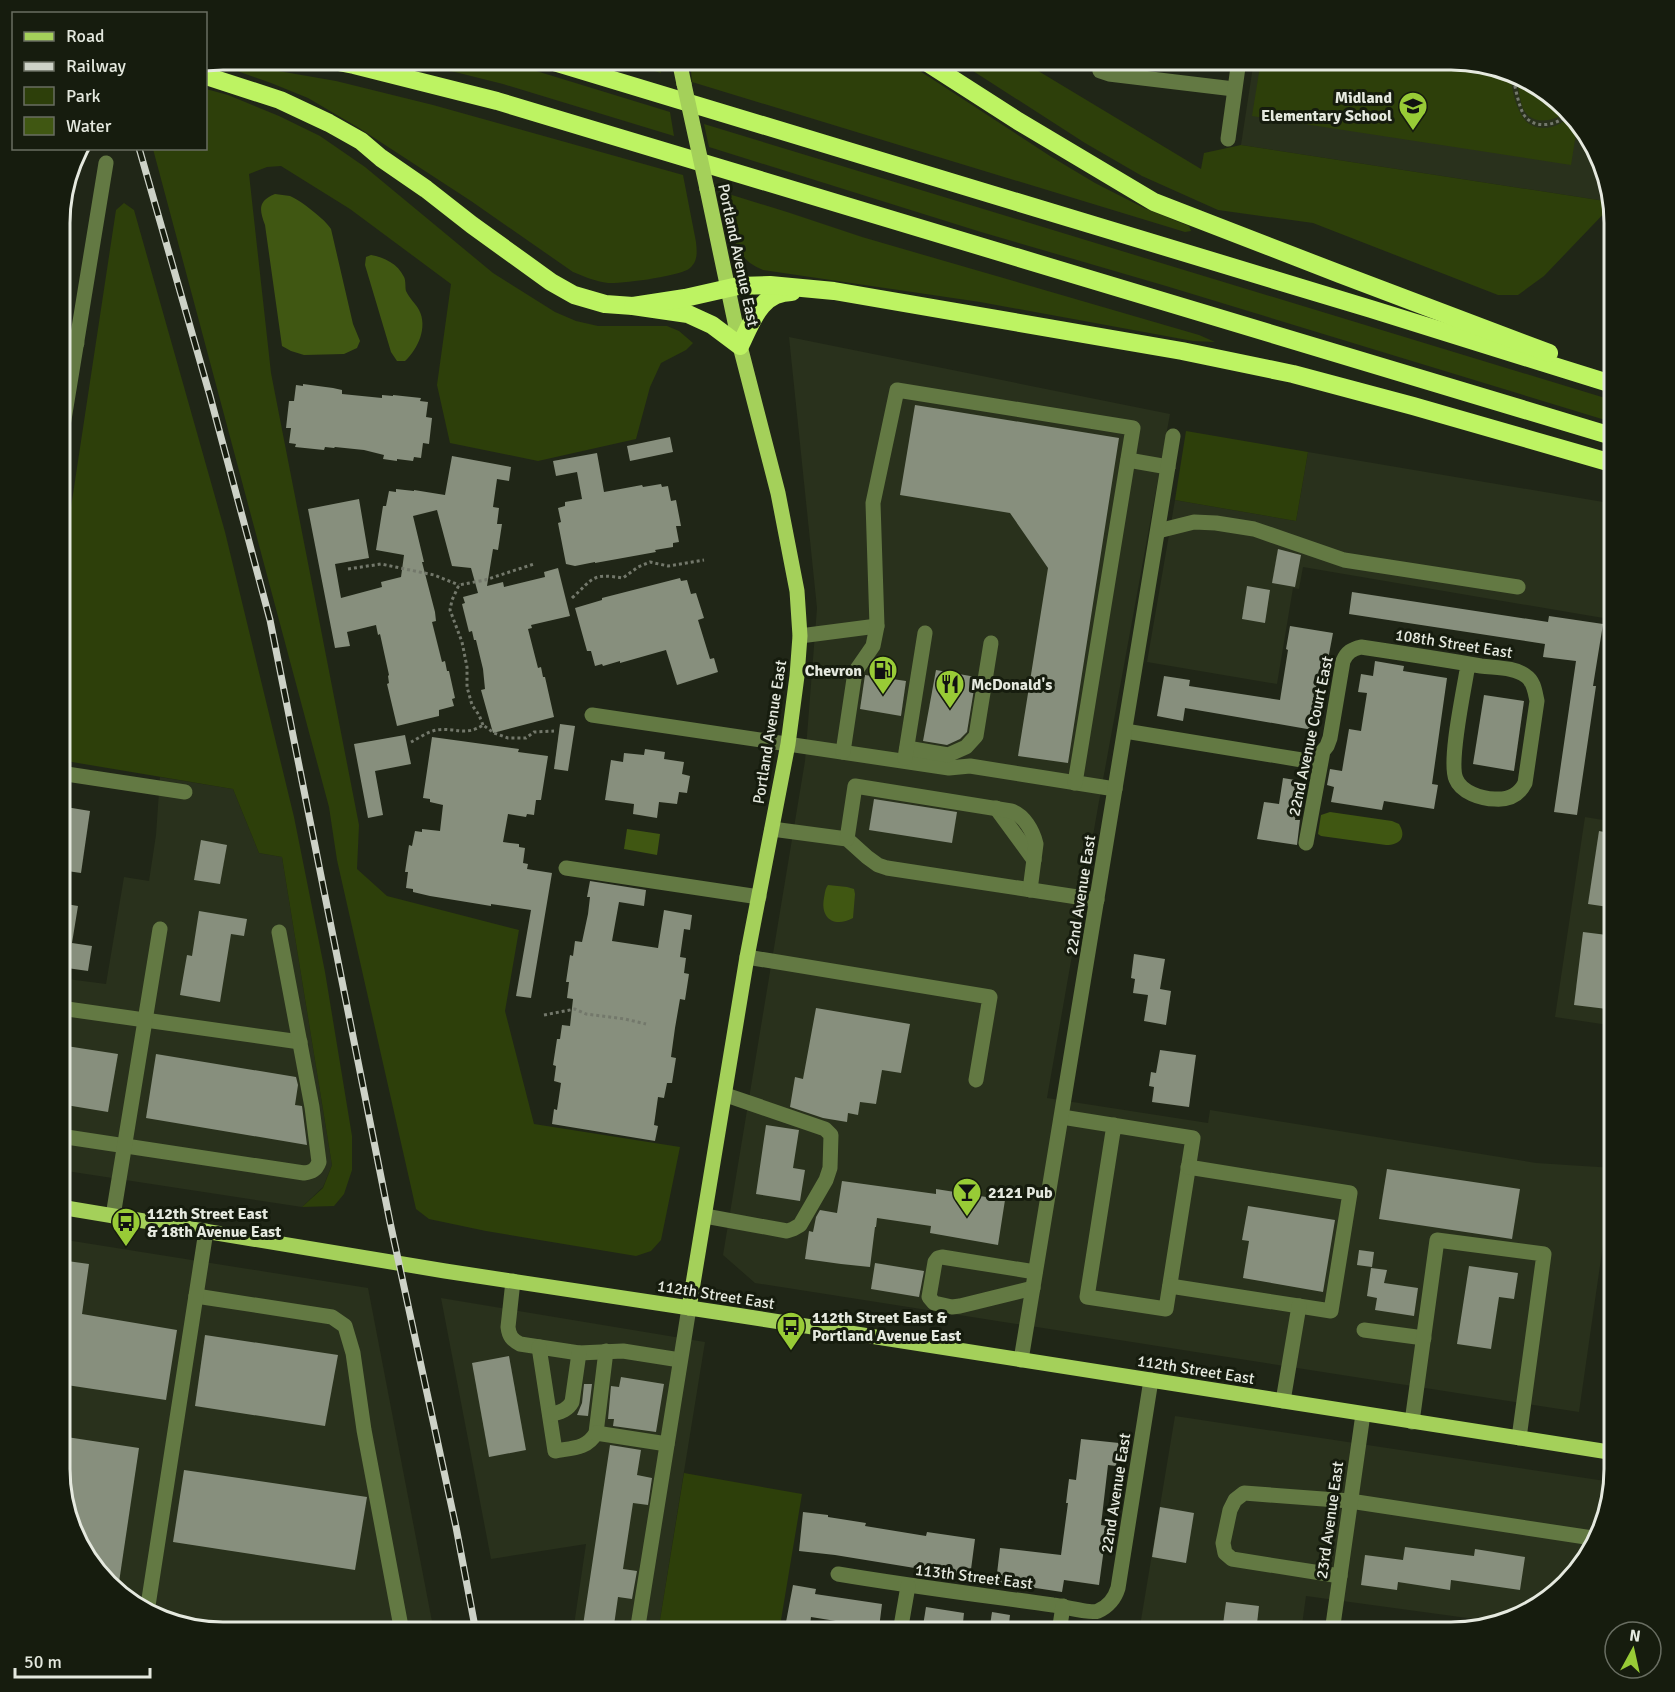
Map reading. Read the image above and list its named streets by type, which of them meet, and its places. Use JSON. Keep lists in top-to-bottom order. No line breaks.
{"streets":{"main road":["Portland Avenue East","112th Street East"],"street":["108th Street East","22nd Avenue Court East","22nd Avenue East","23rd Avenue East","113th Street East"]},"crossings":[["Portland Avenue East","112th Street East"],["108th Street East","22nd Avenue Court East"],["22nd Avenue East","112th Street East"],["22nd Avenue East","113th Street East"],["112th Street East","23rd Avenue East"]],"places":{"school or university":["Midland Elementary School"],"fuel station":["Chevron"],"restaurant":["McDonald's"],"bar":["2121 Pub"],"bus stop":["112th Street East & 18th Avenue East","112th Street East & Portland Avenue East"]},"legend":["Road","Railway","Park","Water"],"scale_bar":"50 m","north":"top"}
